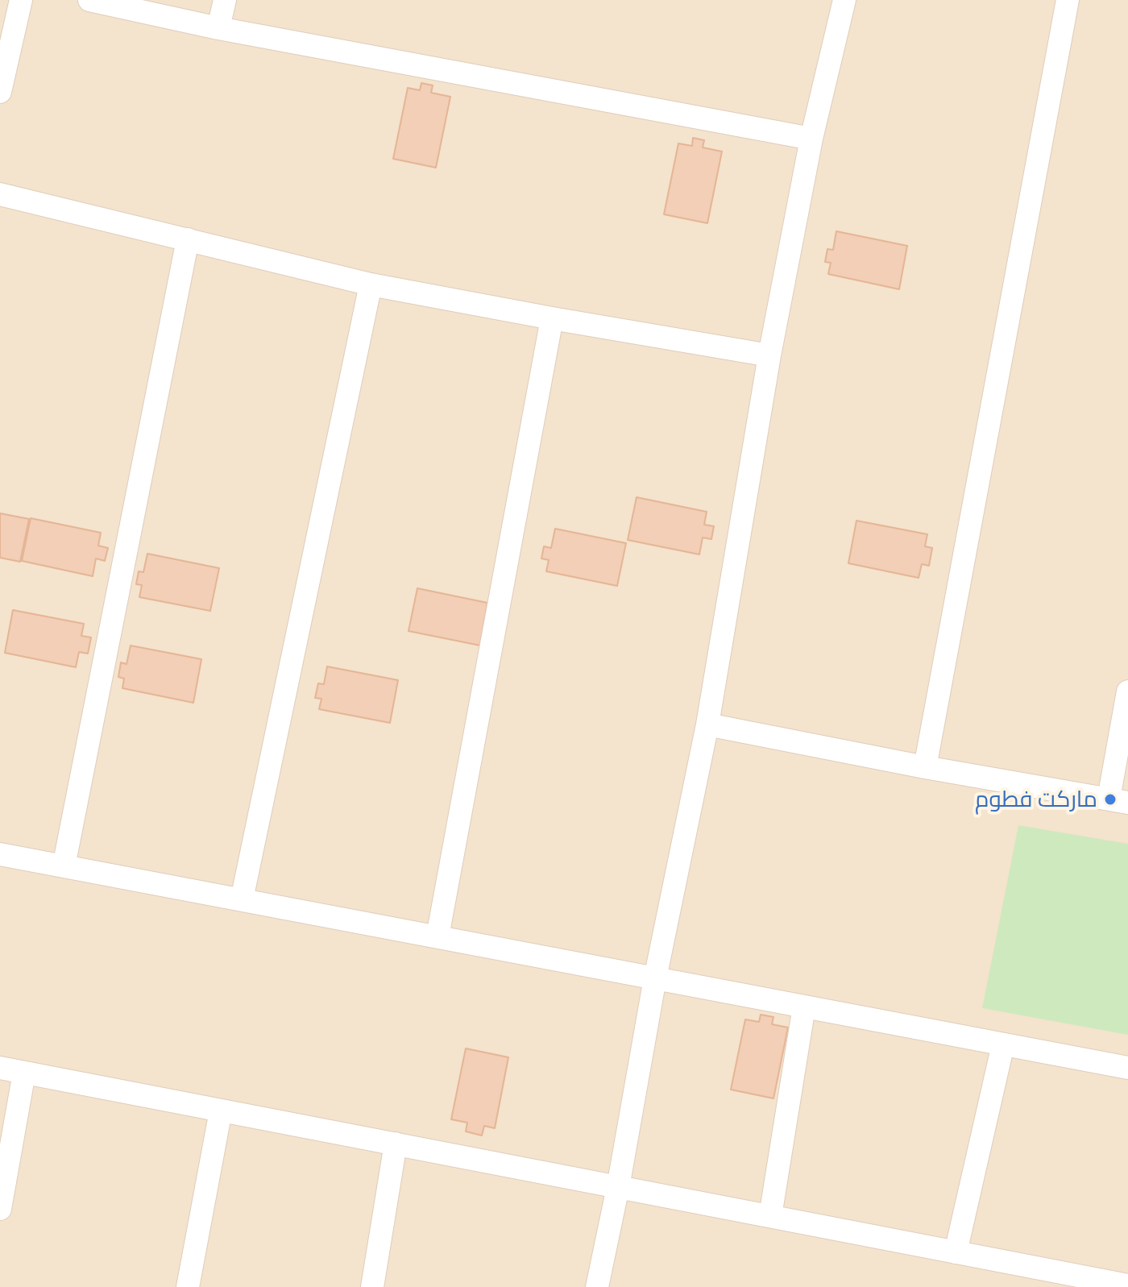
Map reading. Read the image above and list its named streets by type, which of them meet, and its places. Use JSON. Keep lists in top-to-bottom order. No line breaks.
{"places":["ماركت فطوم"]}
